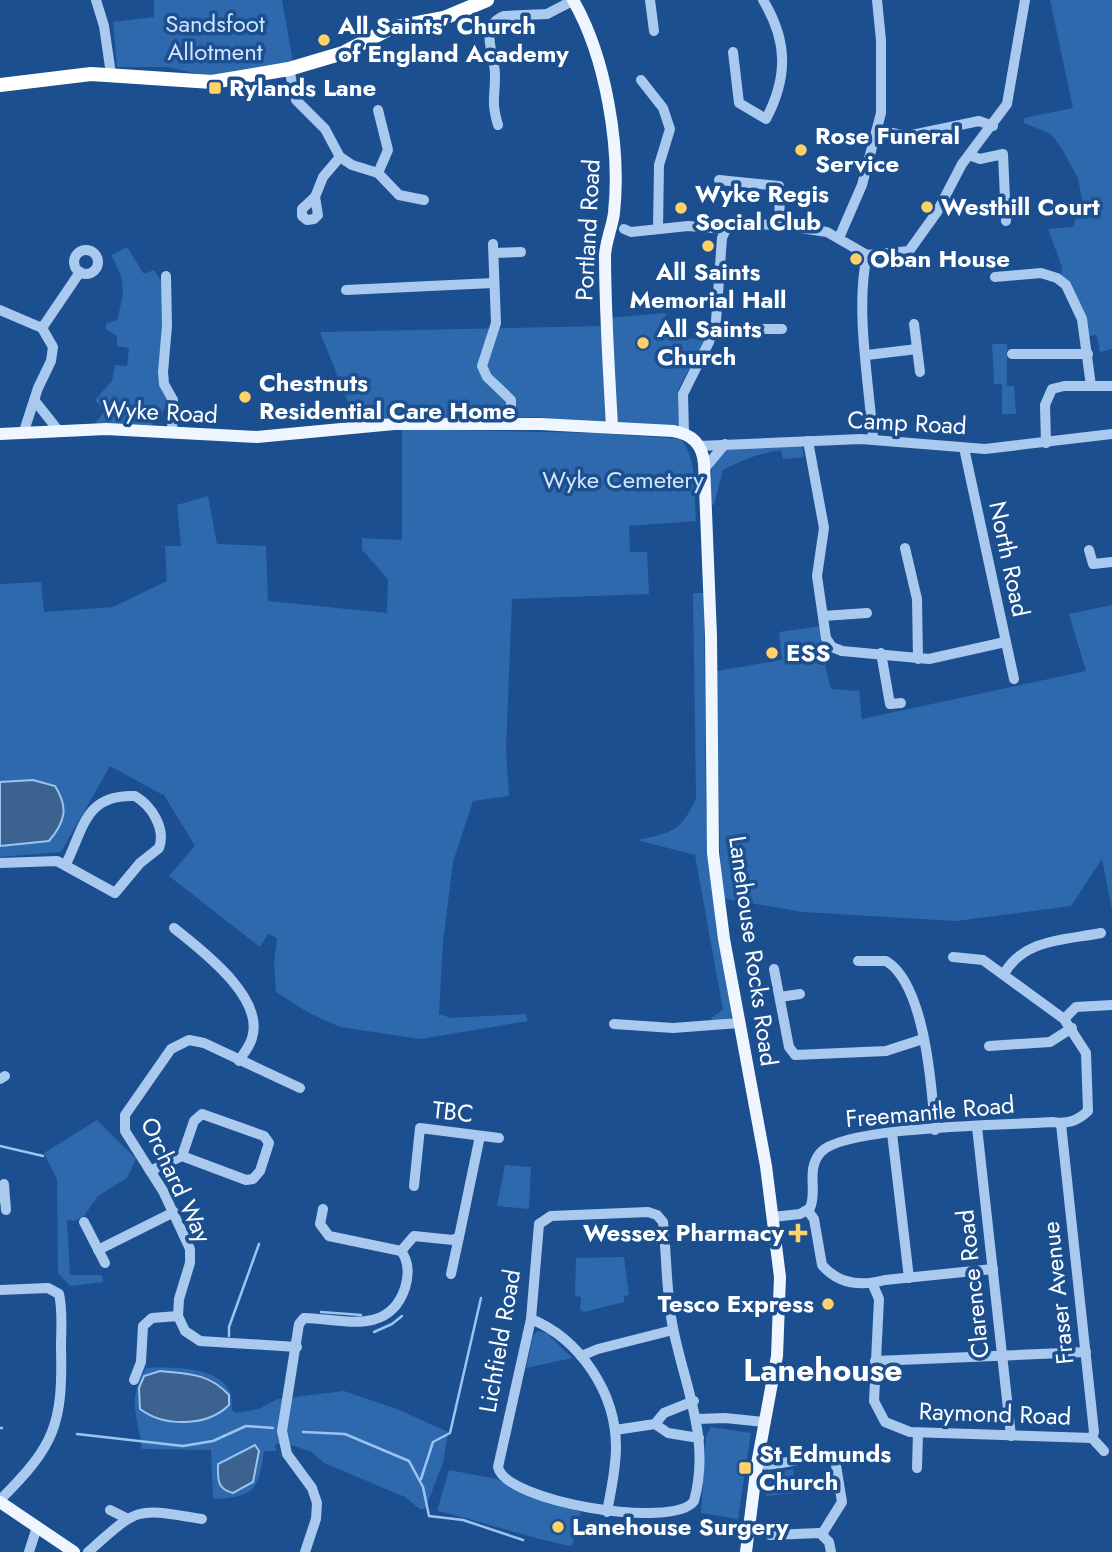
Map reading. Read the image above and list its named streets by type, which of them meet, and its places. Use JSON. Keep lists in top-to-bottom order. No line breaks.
{"streets":{"main road":["Portland Road","Wyke Road","Lanehouse Rocks Road"],"street":["Camp Road","North Road","TBC","Freemantle Road","Orchard Way","Clarence Road","Fraser Avenue","Lichfield Road","Raymond Road"]},"crossings":[["Portland Road","Wyke Road"],["Camp Road","North Road"],["Camp Road","Lanehouse Rocks Road"],["Freemantle Road","Clarence Road"],["Freemantle Road","Fraser Avenue"],["Clarence Road","Raymond Road"],["Fraser Avenue","Raymond Road"]],"districts":["Lanehouse"],"parks":["Sandsfoot Allotment","Wyke Cemetery"],"places":{"other":["All Saints' Church of England Academy","Rose Funeral Service","Westhill Court","Wyke Regis Social Club","All Saints Memorial Hall","Oban House","All Saints Church","Chestnuts Residential Care Home","ESS","Tesco Express","Lanehouse Surgery"],"transit":["Rylands Lane","St Edmunds Church"],"health":["Wessex Pharmacy"]}}
